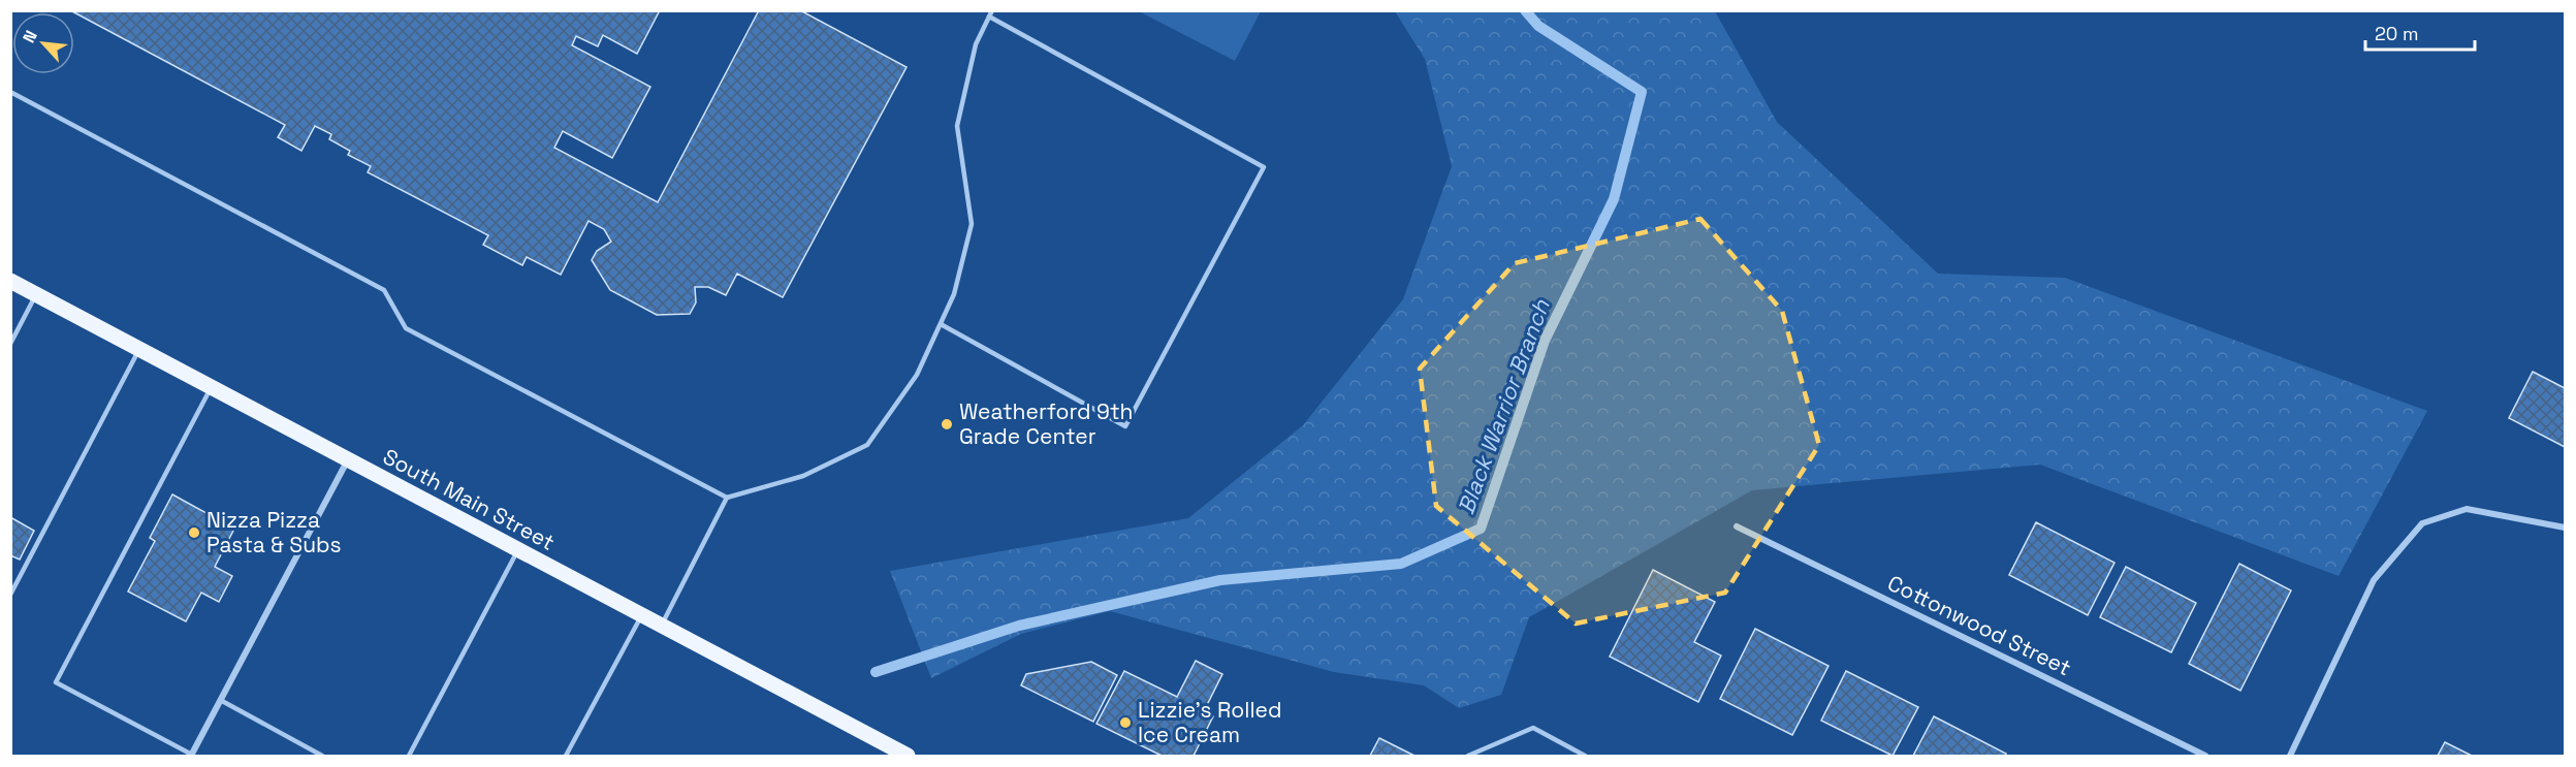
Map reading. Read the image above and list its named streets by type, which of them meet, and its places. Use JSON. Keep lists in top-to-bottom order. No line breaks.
{"streets":{"main road":["South Main Street"],"street":["Cottonwood Street"]},"water":["Black Warrior Branch"],"places":["Weatherford 9th Grade Center","Nizza Pizza Pasta & Subs","Lizzie’s Rolled Ice Cream"],"scale_bar":"20 m","north":"top left"}
